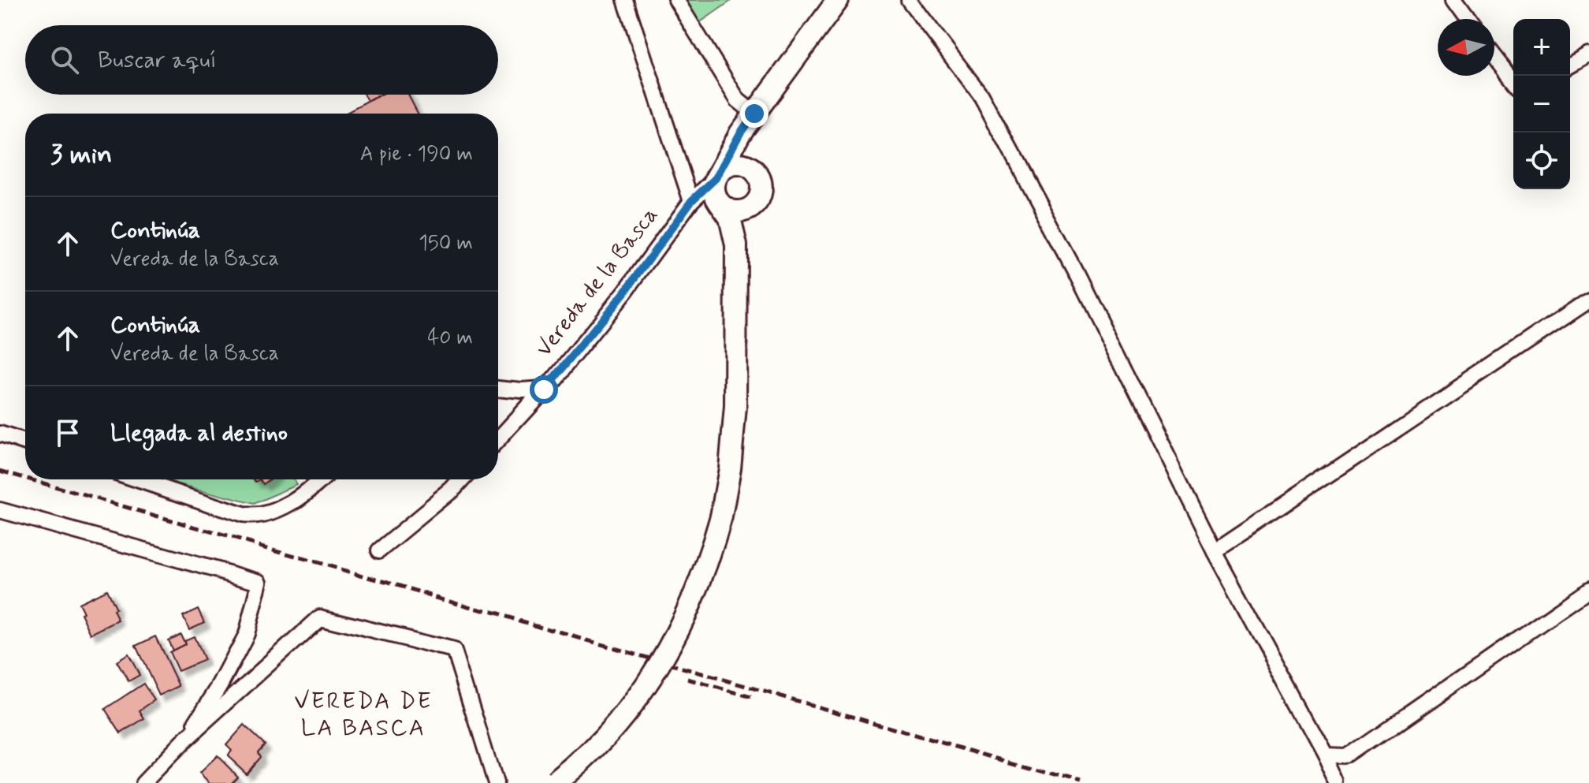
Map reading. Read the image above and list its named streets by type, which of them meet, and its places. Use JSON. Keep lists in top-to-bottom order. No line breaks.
{"streets":{"street":["Vereda de la Basca"]},"districts":["VEREDA DE LA BASCA"],"north":"left","page":{"map_buttons":["+","−"],"search":"Buscar aquí","heading":["3 min","A pie · 190 m"],"list":[["Continúa","Vereda de la Basca","150 m"],["Continúa","Vereda de la Basca","40 m"],"Llegada al destino"]}}
